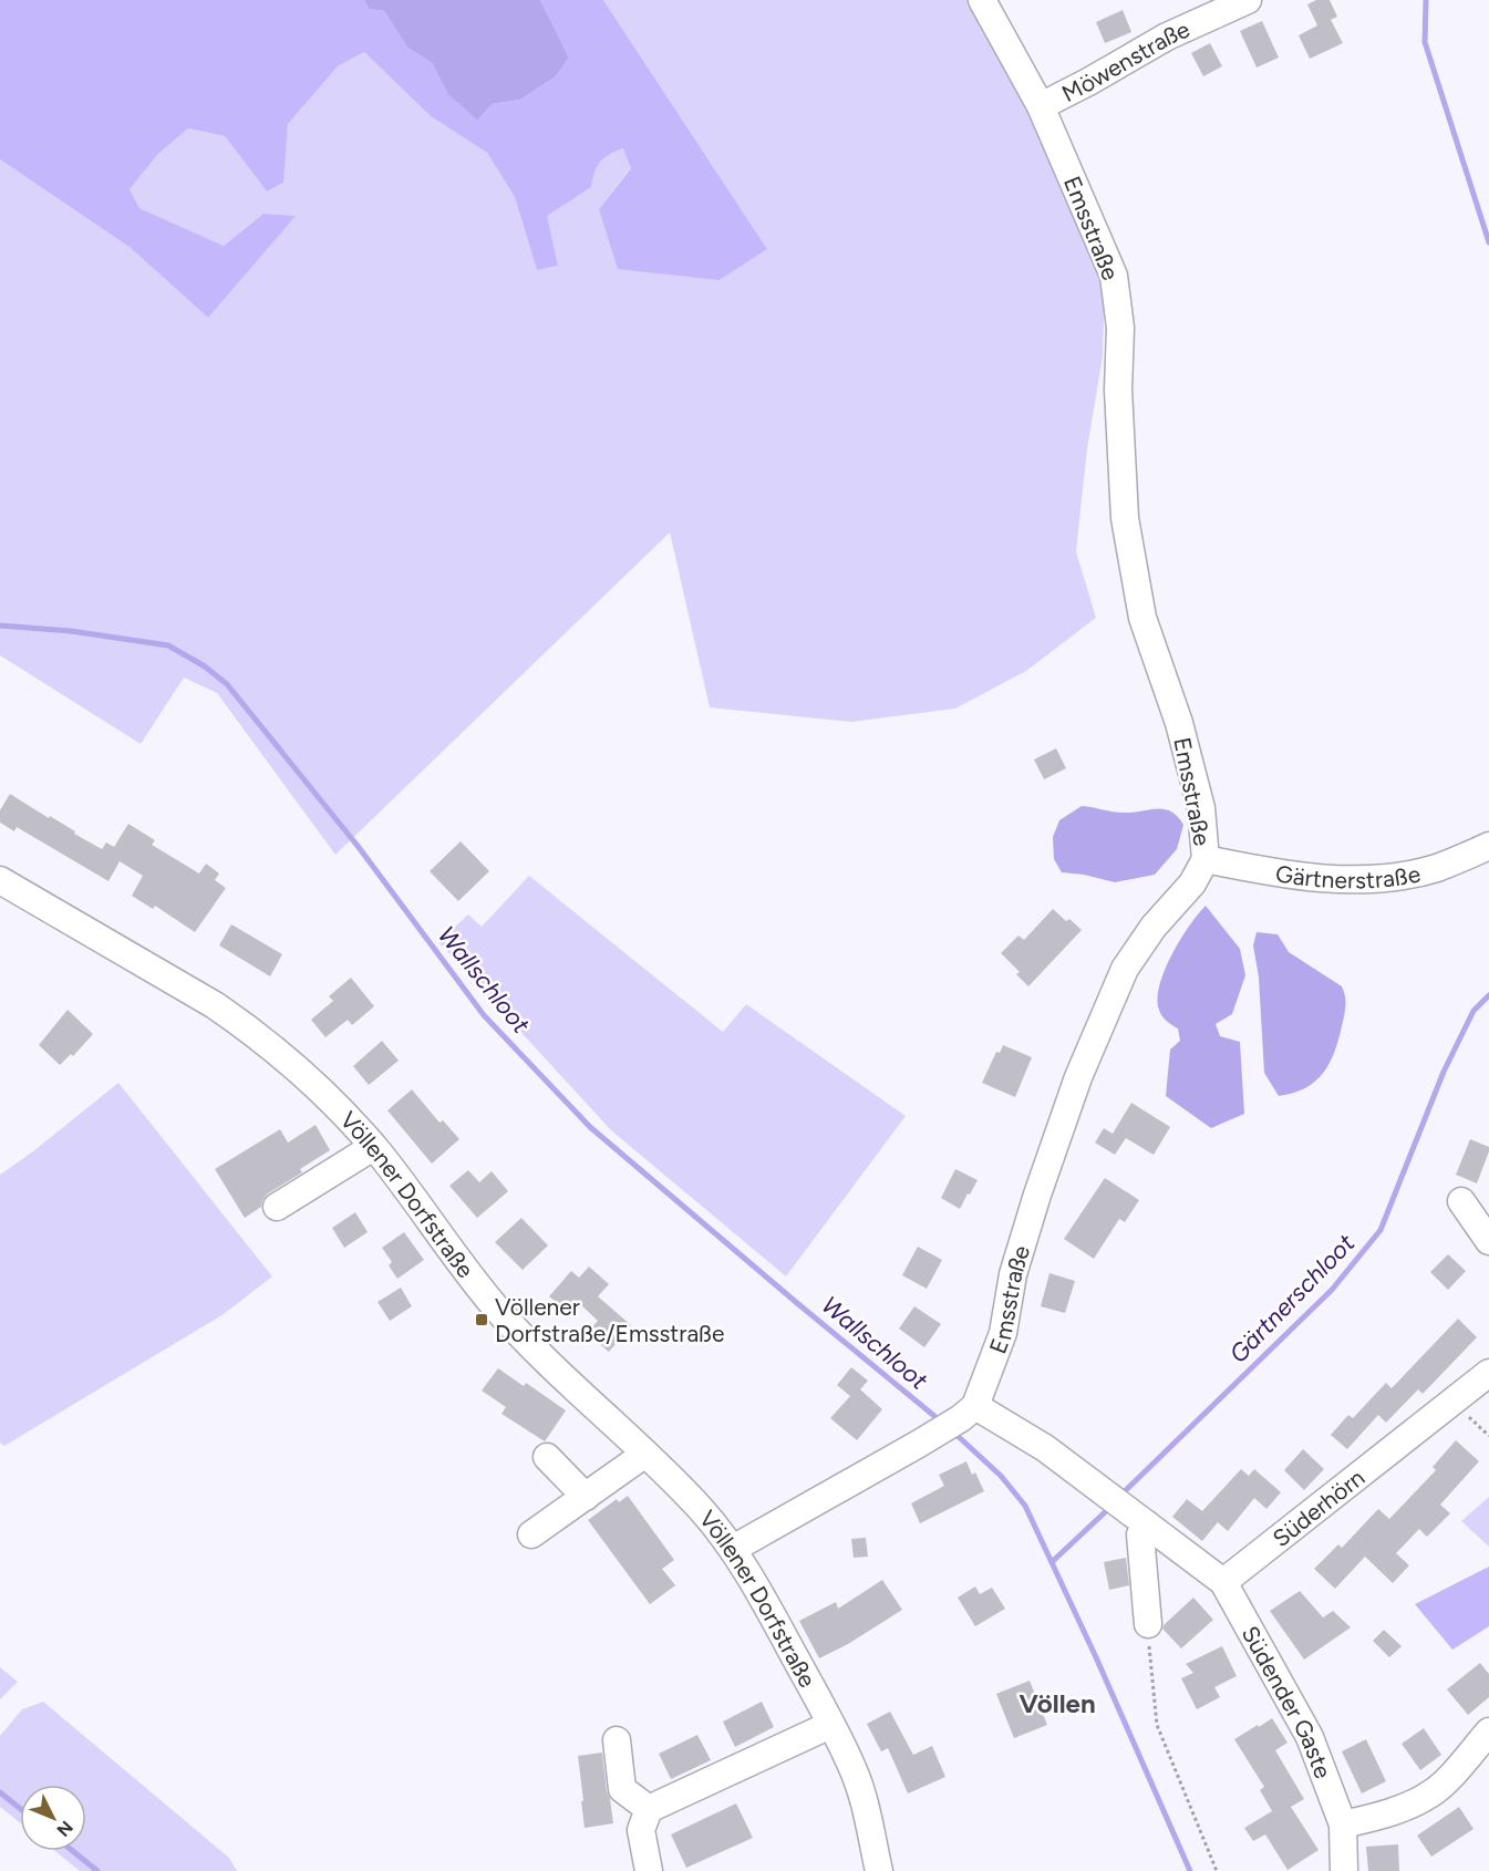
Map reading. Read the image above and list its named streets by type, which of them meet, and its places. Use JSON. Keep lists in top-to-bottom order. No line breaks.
{"streets":{"street":["Möwenstraße","Emsstraße","Gärtnerstraße","Völlener Dorfstraße","Süderhörn","Südender Gaste"]},"crossings":[["Möwenstraße","Emsstraße"],["Emsstraße","Gärtnerstraße"],["Süderhörn","Südender Gaste"]],"districts":["Völlen"],"water":["Wallschloot","Gärtnerschloot"],"places":{"transit":["Völlener Dorfstraße/Emsstraße"]},"north":"bottom right"}
